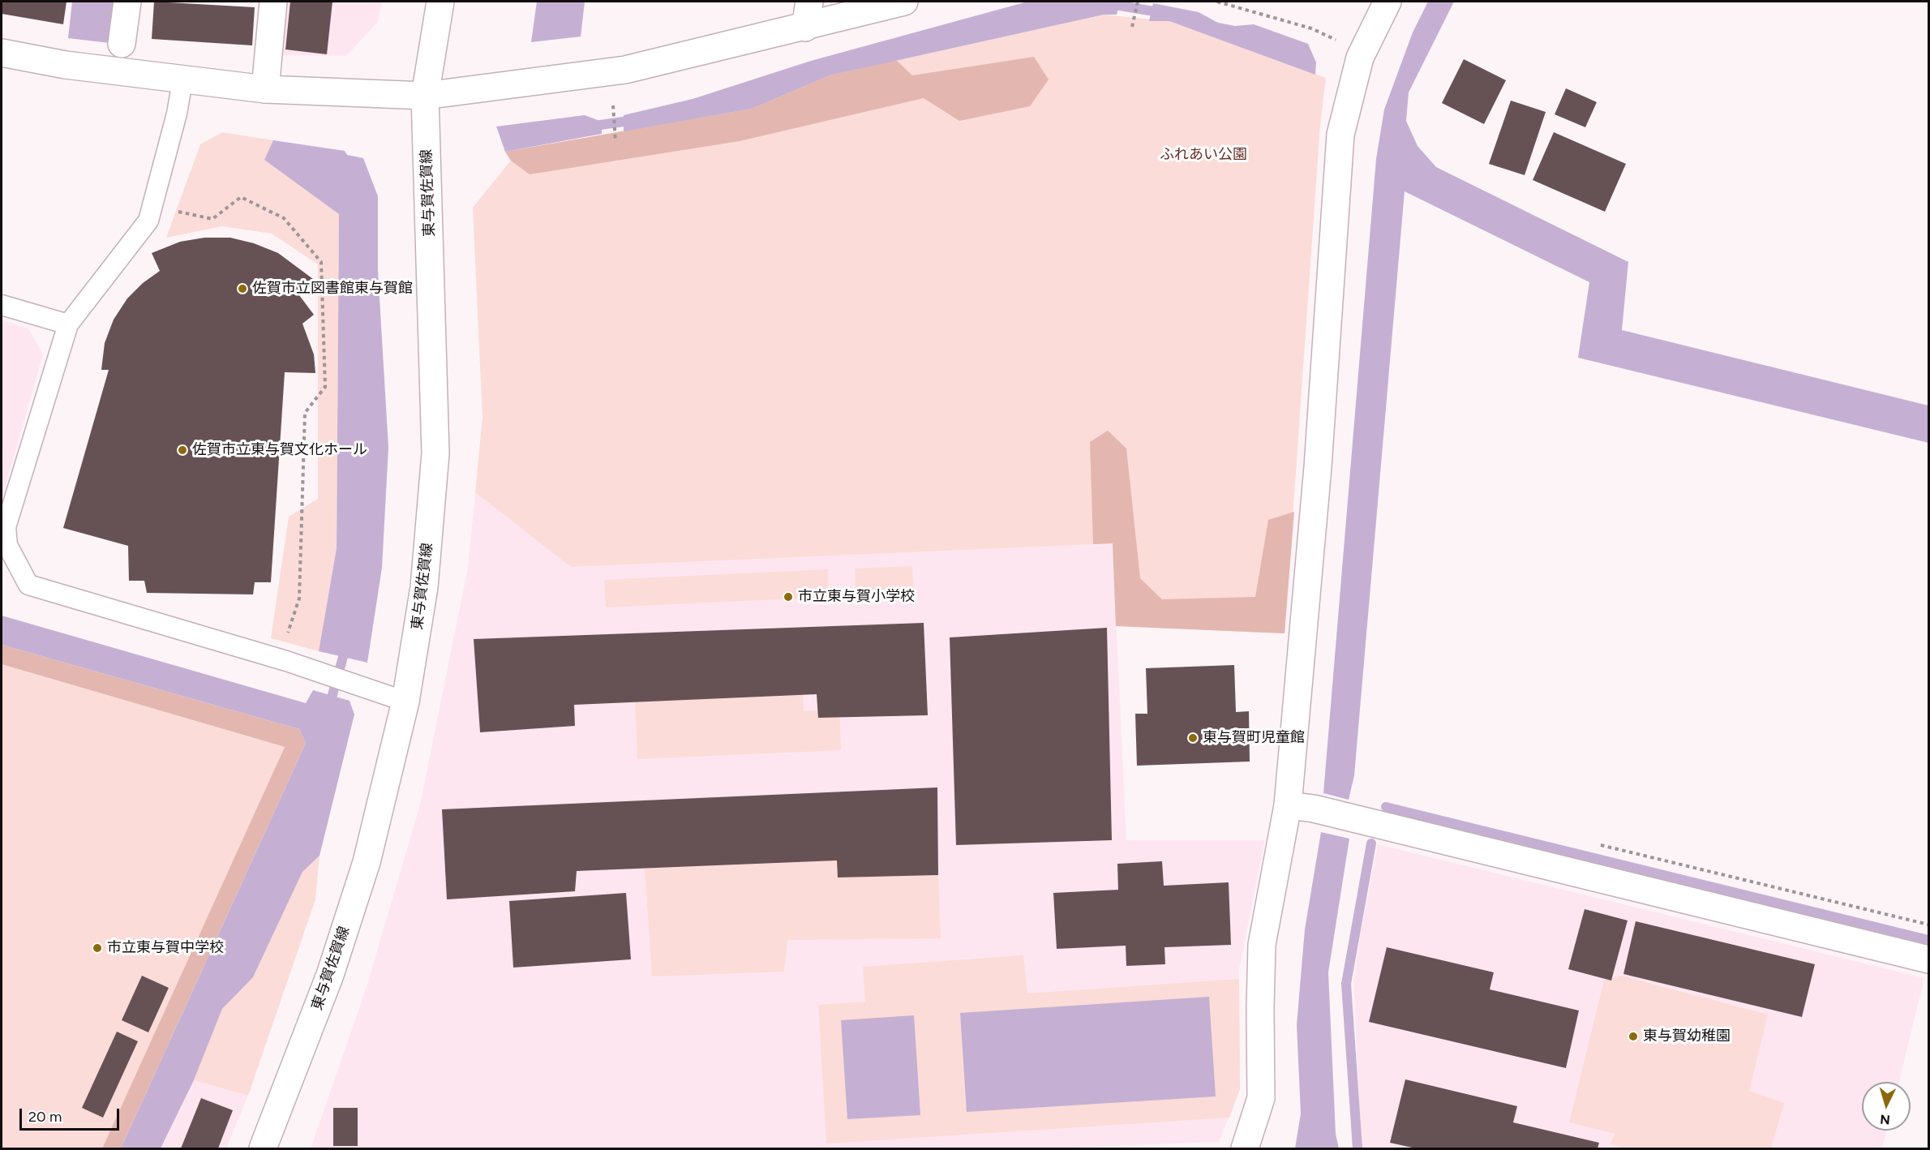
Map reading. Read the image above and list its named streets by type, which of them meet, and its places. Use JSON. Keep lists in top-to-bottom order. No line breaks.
{"streets":{"street":["東与賀佐賀線"]},"parks":["ふれあい公園"],"places":["佐賀市立図書館東与賀館","佐賀市立東与賀文化ホール","市立東与賀小学校","東与賀町児童館","市立東与賀中学校","東与賀幼稚園"],"scale_bar":"20 m","north":"bottom"}
